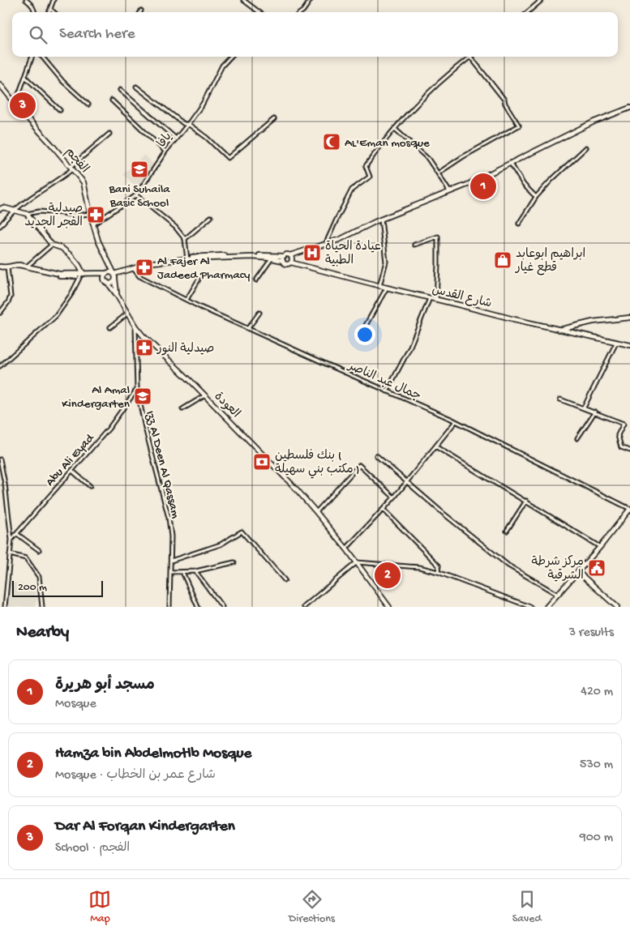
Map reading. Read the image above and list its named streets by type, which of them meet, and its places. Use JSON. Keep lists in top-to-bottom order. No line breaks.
{"streets":{"main road":["الفجم","شارع القدس","العودة"],"street":["يافا","جمال عبد الناصر","Abu Ali Eyad","Izz Al Deen Al Qassam"]},"crossings":[["يافا","الفجم"],["الفجم","العودة"],["العودة","Izz Al Deen Al Qassam"],["Abu Ali Eyad","Izz Al Deen Al Qassam"]],"places":{"mosque":["AL'Eman mosque"],"school or university":["Bani Suhaila Basic School","Al Amal Kindergarten"],"pharmacy":["صيدلية الفجر الجديد","Al Fajer Al Jadeed Pharmacy","صيدلية النور"],"hospital":["عيادة الحياة الطبية"],"shop":["ابراهيم ابوعابد قطع غيار"],"bank":["بنك فلسطين ( مكتب بني سهيلة )"],"public building":["مركز شرطة الشرقية"]},"scale_bar":"200 m","page":{"search":"Search here","pins":["3","1","2"],"scale":"200 m","heading":["Nearby","3 results"],"list":[{"mark":"1","name":"مسجد أبو هريرة","note":"Mosque","value":"420 m"},{"mark":"2","name":"Hamza bin Abdelmotlb Mosque","note":"Mosque · شارع عمر بن الخطاب","value":"530 m"},{"mark":"3","name":"Dar Al Forqan Kindergarten","note":"School · الفجم","value":"900 m"}],"nav":["Map","Directions","Saved"]}}
